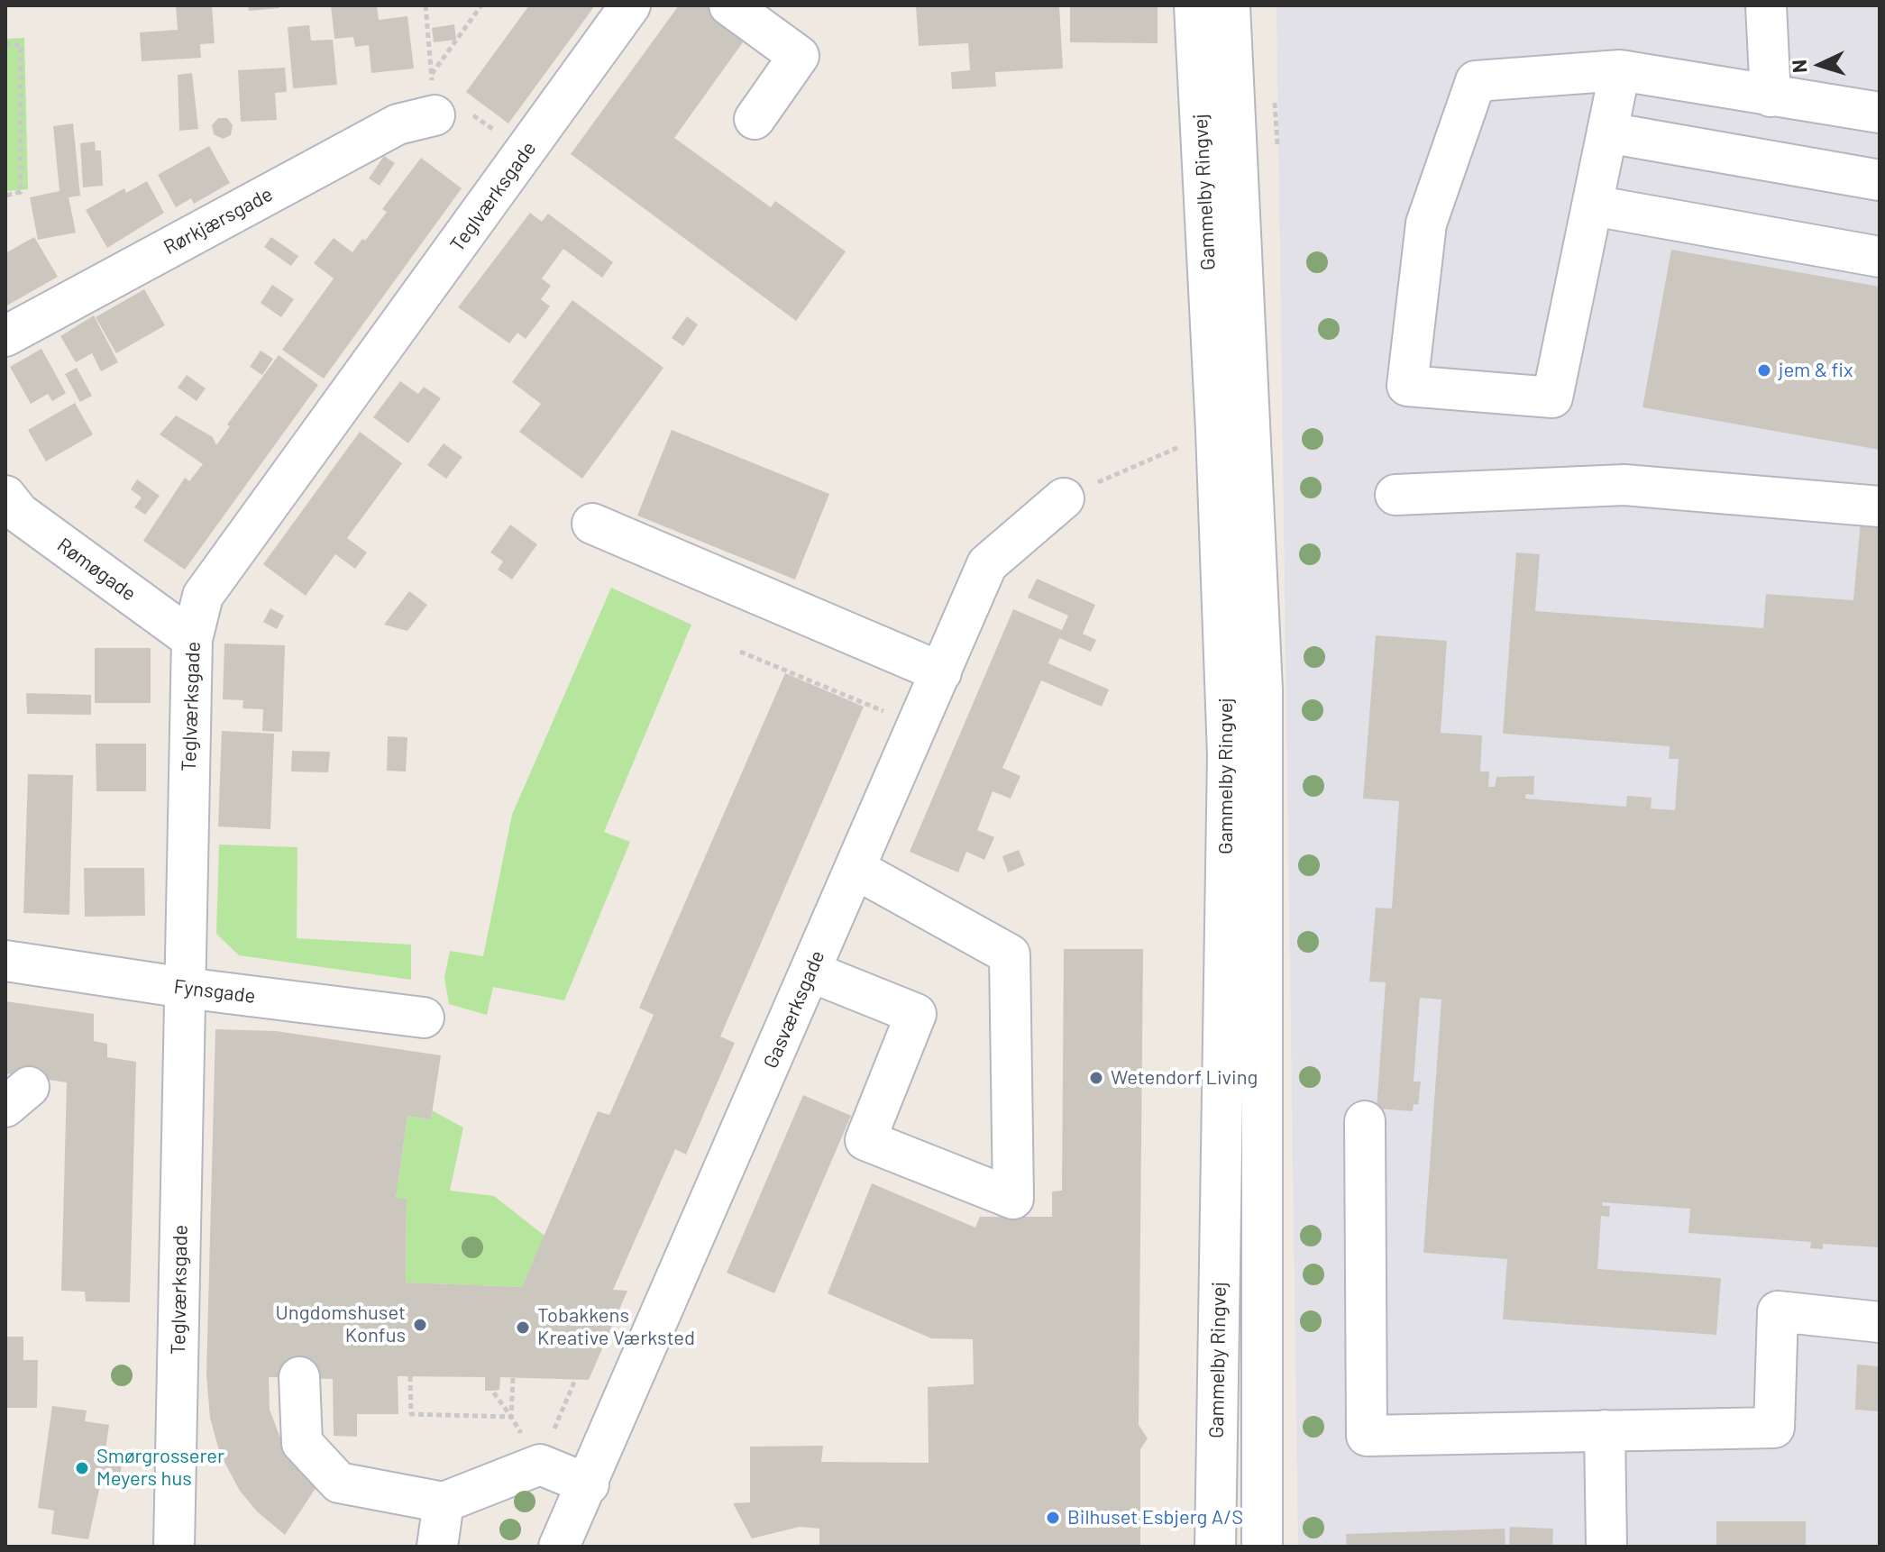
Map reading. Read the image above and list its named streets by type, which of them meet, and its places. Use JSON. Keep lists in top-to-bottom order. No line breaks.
{"streets":{"street":["Gammelby Ringvej","Teglværksgade","Rørkjærsgade","Rømøgade","Fynsgade","Gasværksgade"]},"crossings":[["Teglværksgade","Rømøgade"],["Teglværksgade","Fynsgade"]],"places":["jem & fix","Wetendorf Living","Ungdomshuset Konfus","Tobakkens Kreative Værksted","Smørgrosserer Meyers hus","Bilhuset Esbjerg A/S"],"north":"left"}
